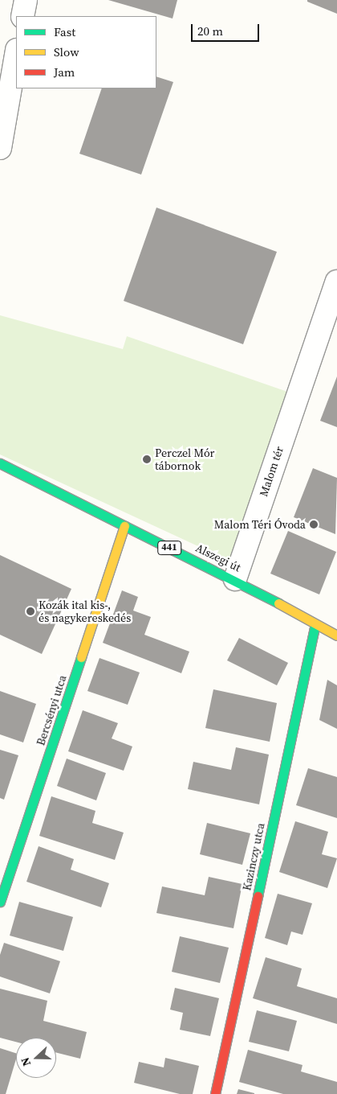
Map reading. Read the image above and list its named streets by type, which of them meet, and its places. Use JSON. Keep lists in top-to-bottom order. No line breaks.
{"streets":{"street":["Malom tér","441","Alszegi út","Bercsényi utca","Kazinczy utca"]},"crossings":[["Malom tér","Alszegi út"],["Alszegi út","Bercsényi utca"],["Alszegi út","Kazinczy utca"]],"places":["Perczel Mór tábornok","Malom Téri Óvoda","Kozák ital kis-, és nagykereskedés"],"legend":["Fast","Slow","Jam"],"scale_bar":"20 m","north":"left"}
